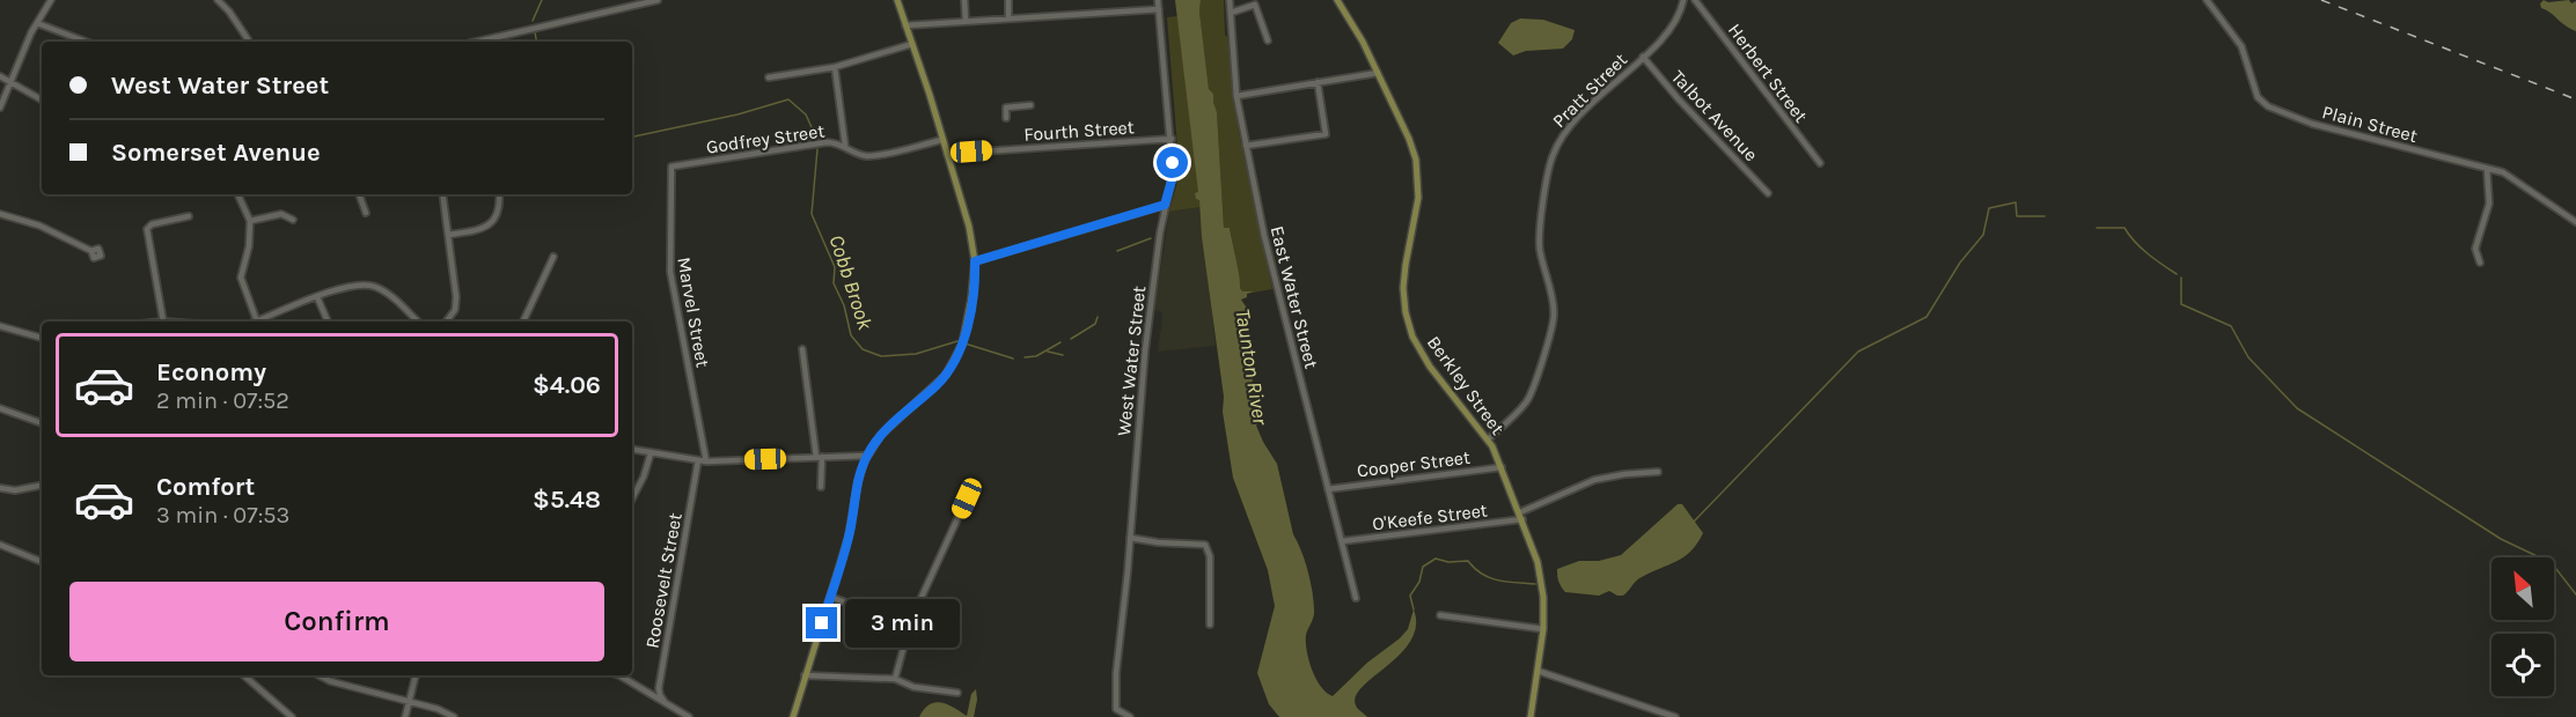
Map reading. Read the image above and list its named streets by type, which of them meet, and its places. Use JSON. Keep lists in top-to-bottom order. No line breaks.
{"streets":{"main road":["Berkley Street"],"street":["Herbert Street","Pratt Street","Talbot Avenue","Plain Street","Fourth Street","Godfrey Street","East Water Street","Marvel Street","West Water Street","Cooper Street","O'Keefe Street","Roosevelt Street"]},"crossings":[["Pratt Street","Talbot Avenue"],["Pratt Street","Berkley Street"],["Fourth Street","West Water Street"],["Godfrey Street","Marvel Street"],["East Water Street","Cooper Street"],["East Water Street","O'Keefe Street"],["Berkley Street","Cooper Street"],["Berkley Street","O'Keefe Street"]],"water":["Cobb Brook","Taunton River"],"north":"top left","page":{"banner":["West Water Street","Somerset Avenue"],"list":[{"name":"Economy","note":"2 min · 07:52","value":"$4.06"},{"name":"Comfort","note":"3 min · 07:53","value":"$5.48"}],"buttons":"Confirm","bubble":"3 min"}}
